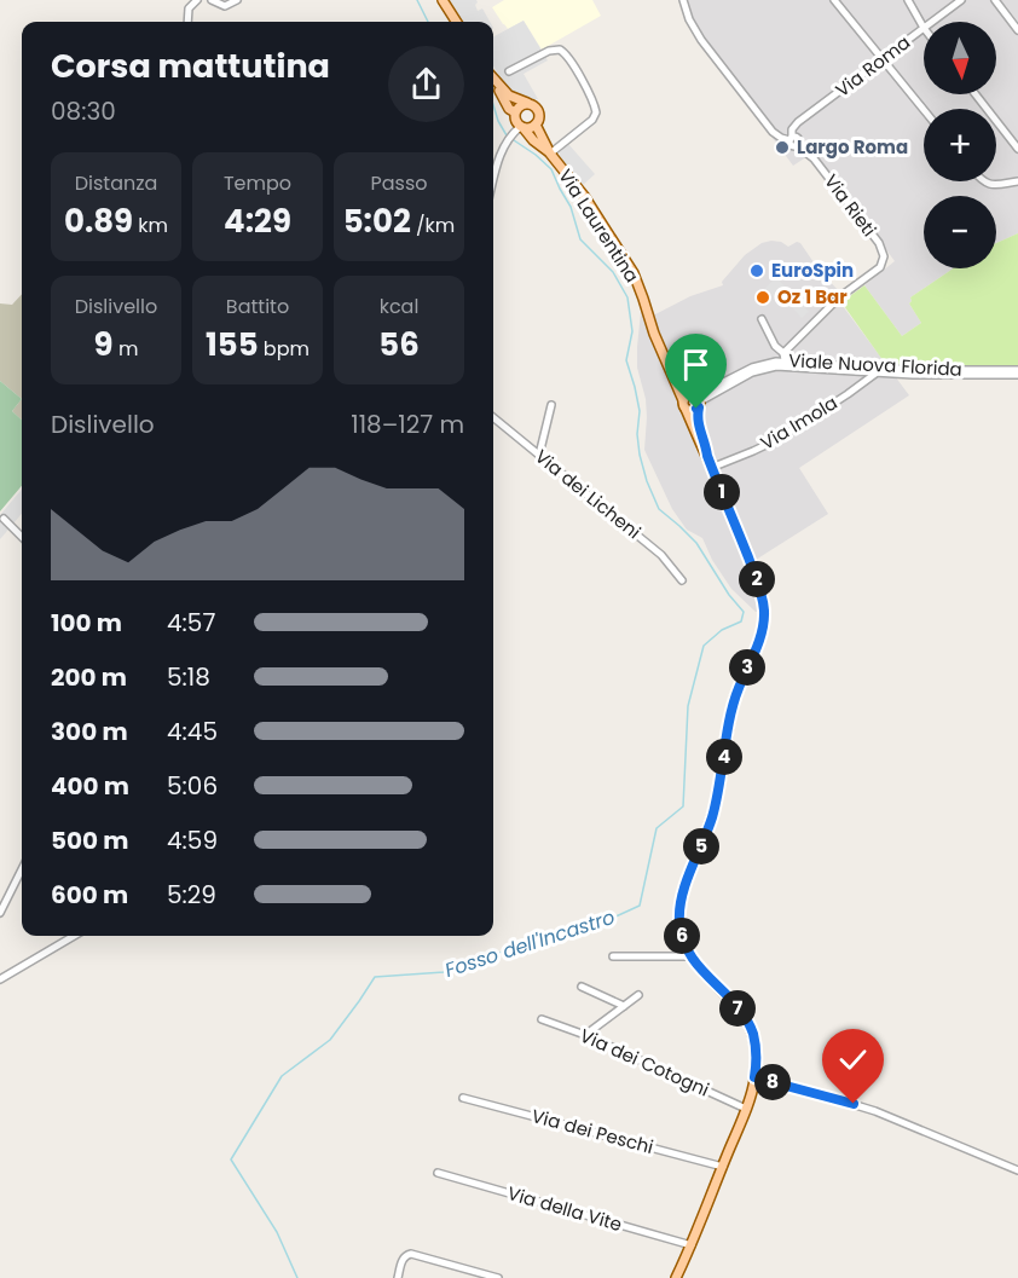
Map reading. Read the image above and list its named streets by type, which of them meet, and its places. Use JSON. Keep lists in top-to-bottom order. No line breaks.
{"streets":{"main road":["Via Laurentina"],"street":["Via Roma","Via Rieti","Viale Nuova Florida","Via Imola","Via dei Licheni","Via dei Cotogni","Via dei Peschi","Via della Vite"]},"crossings":[["Via Roma","Via Rieti"],["Via Rieti","Viale Nuova Florida"],["Via Laurentina","Viale Nuova Florida"],["Via Laurentina","Via Imola"],["Viale Nuova Florida","Via Imola"]],"water":["Fosso dell'Incastro"],"places":["Largo Roma","EuroSpin","Oz 1 Bar"],"north":"bottom","page":{"map_buttons":["+","−"],"heading":["Corsa mattutina","08:30"],"stats":[["Distanza","0.89 km"],["Tempo","4:29"],["Passo","5:02 /km"],["Dislivello","9 m"],["Battito","155 bpm"],["kcal","56"]],"chart":["Dislivello","118–127 m"],"pins":["1","2","3","4","5","6","7","8"],"list":[{"name":"100 m","note":"4:57"},{"name":"200 m","note":"5:18"},{"name":"300 m","note":"4:45"},{"name":"400 m","note":"5:06"},{"name":"500 m","note":"4:59"},{"name":"600 m","note":"5:29"}]}}
